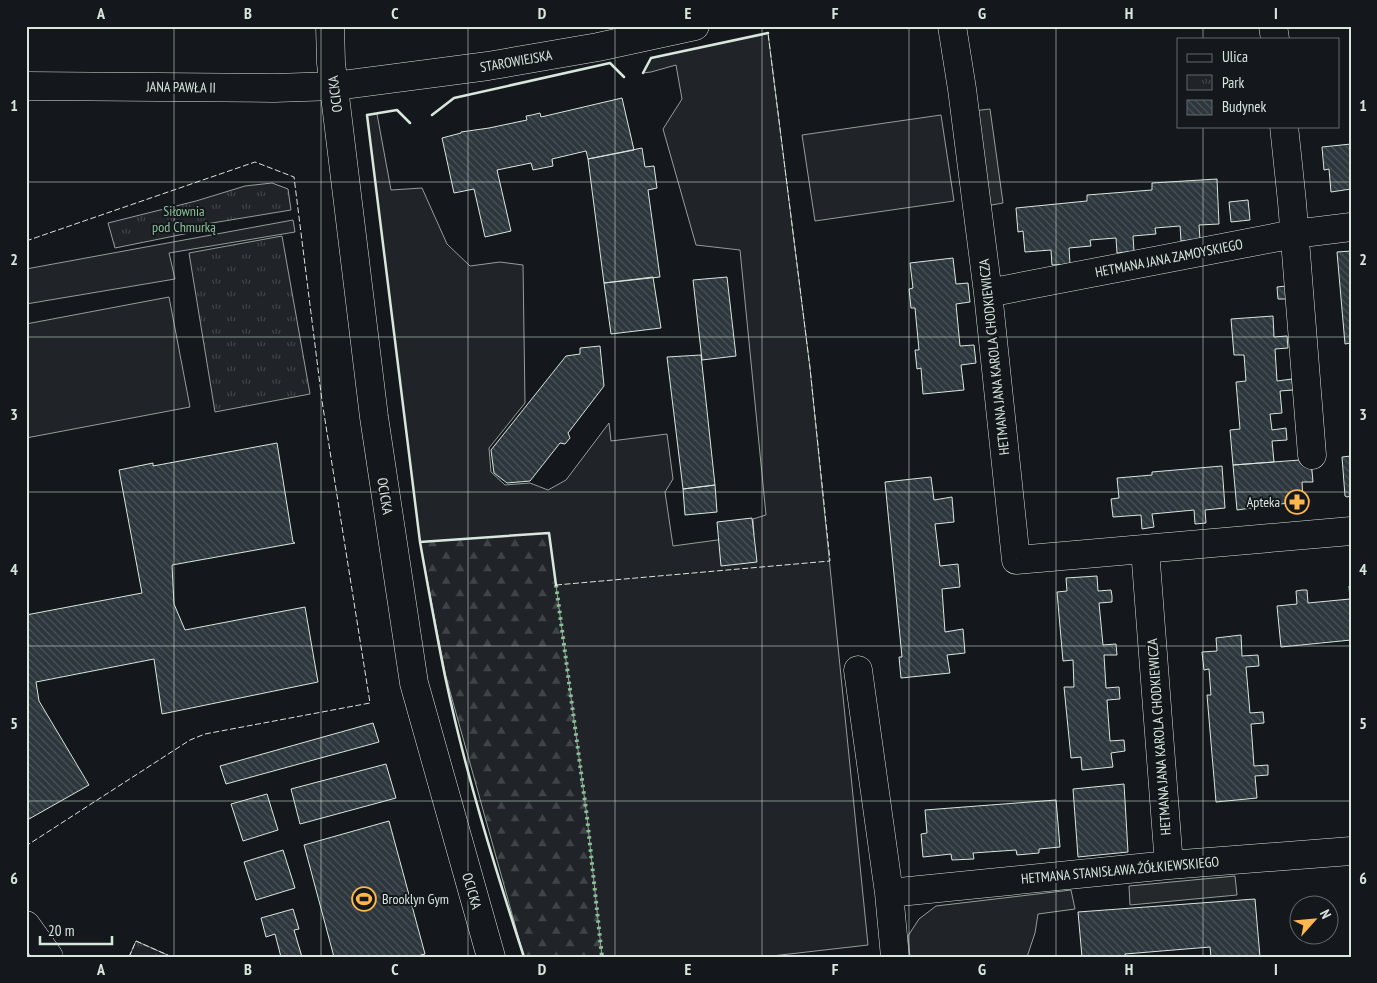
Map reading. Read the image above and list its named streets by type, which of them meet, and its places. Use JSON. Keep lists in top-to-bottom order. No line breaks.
{"streets":{"street":["STAROWIEJSKA","JANA PAWŁA II","OCICKA","HETMANA JANA ZAMOYSKIEGO","HETMANA JANA KAROLA CHODKIEWICZA","HETMANA STANISŁAWA ŻÓŁKIEWSKIEGO"]},"crossings":[["STAROWIEJSKA","JANA PAWŁA II"],["STAROWIEJSKA","OCICKA"],["JANA PAWŁA II","OCICKA"],["HETMANA JANA ZAMOYSKIEGO","HETMANA JANA KAROLA CHODKIEWICZA"],["HETMANA JANA KAROLA CHODKIEWICZA","HETMANA STANISŁAWA ŻÓŁKIEWSKIEGO"]],"parks":["Siłownia pod Chmurką"],"places":{"pharmacy":["Apteka"],"sports":["Brooklyn Gym"]},"legend":["Ulica","Park","Budynek"],"scale_bar":"20 m","north":"top right","grid":{"columns":["A","B","C","D","E","F","G","H","I"],"rows":["1","2","3","4","5","6"]}}
